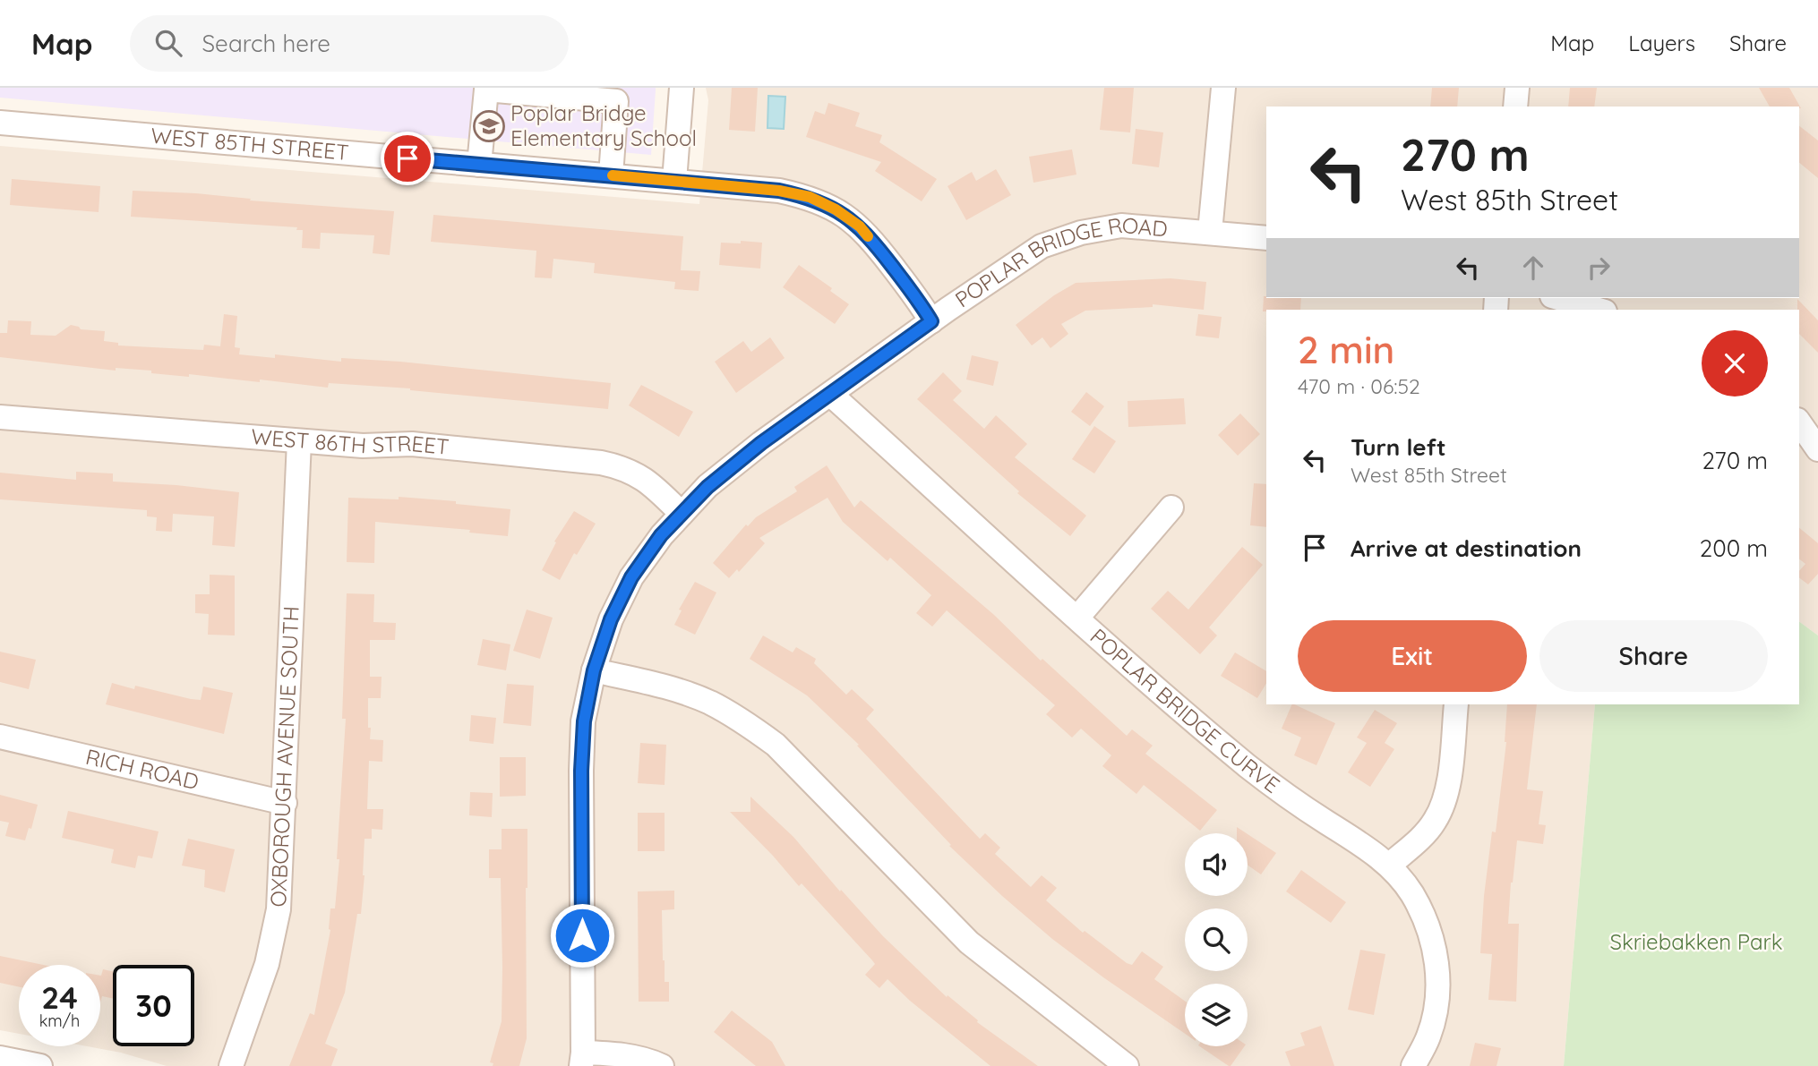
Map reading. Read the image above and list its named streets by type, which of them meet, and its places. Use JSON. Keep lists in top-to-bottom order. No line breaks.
{"streets":{"street":["WEST 85TH STREET","POPLAR BRIDGE ROAD","WEST 86TH STREET","POPLAR BRIDGE CURVE","OXBOROUGH AVENUE SOUTH","RICH ROAD"]},"crossings":[["WEST 85TH STREET","POPLAR BRIDGE ROAD"],["POPLAR BRIDGE ROAD","WEST 86TH STREET"],["POPLAR BRIDGE ROAD","POPLAR BRIDGE CURVE"],["WEST 86TH STREET","OXBOROUGH AVENUE SOUTH"],["OXBOROUGH AVENUE SOUTH","RICH ROAD"]],"parks":["Skriebakken Park"],"places":{"school or university":["Poplar Bridge Elementary School"]},"page":{"header":"Map","search":"Search here","nav":["Map","Layers","Share"],"turn":["270 m","West 85th Street"],"heading":["2 min","470 m · 06:52"],"list":[{"name":"Turn left","note":"West 85th Street","value":"270 m"},{"name":"Arrive at destination","value":"200 m"}],"buttons":["Exit","Share"],"speed":"24 km/h","limit":"30"}}
